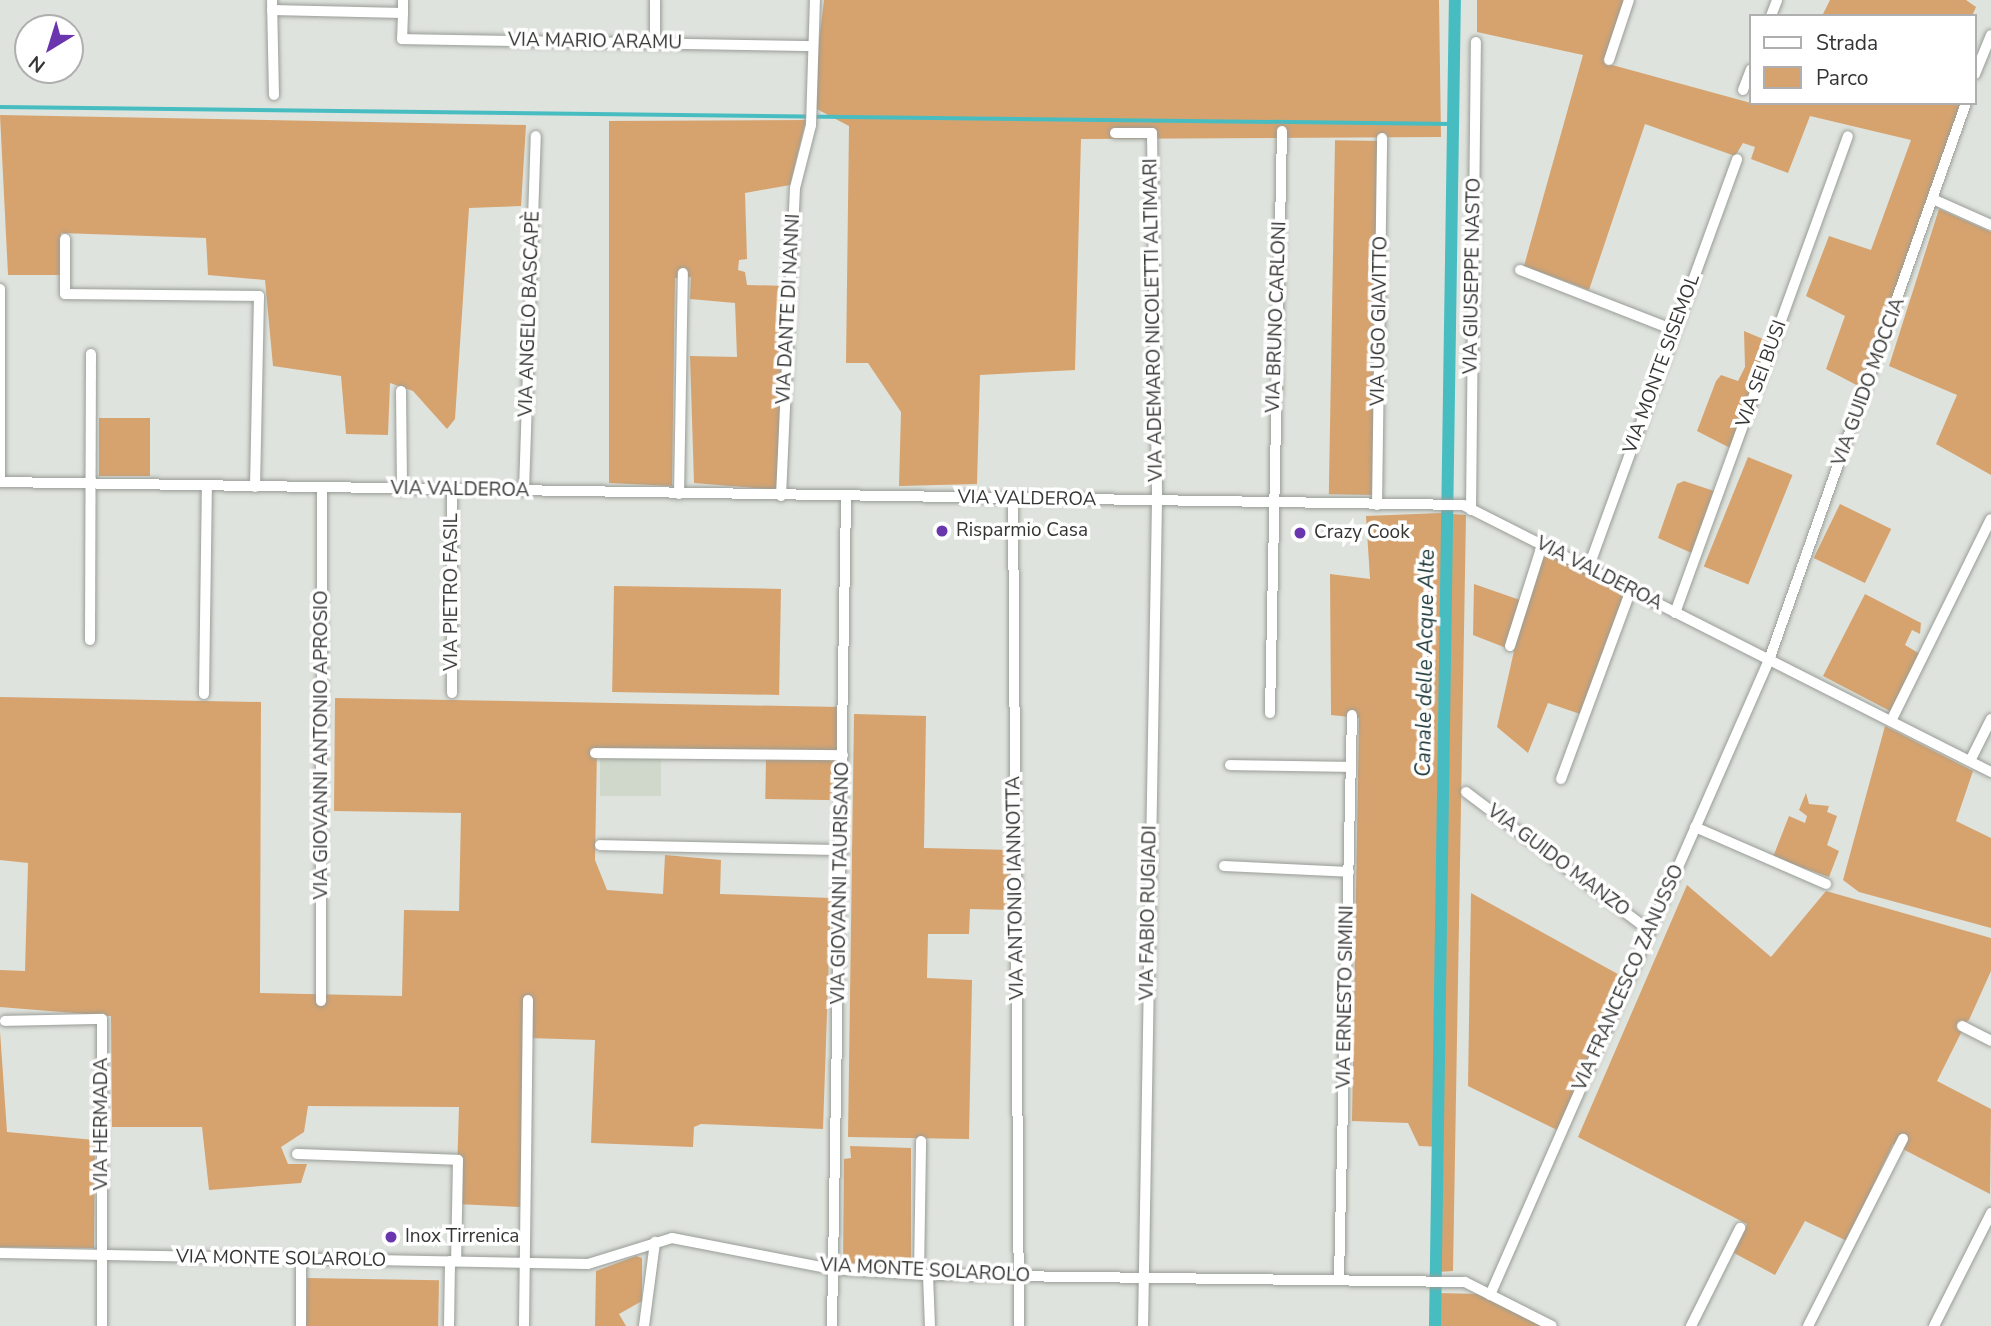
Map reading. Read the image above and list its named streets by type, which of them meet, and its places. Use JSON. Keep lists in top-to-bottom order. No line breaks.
{"streets":{"street":["VIA MARIO ARAMU","VIA GIUSEPPE NASTO","VIA DANTE DI NANNI","VIA ANGELO BASCAPÈ","VIA BRUNO CARLONI","VIA ADEMARO NICOLETTI ALTIMARI","VIA UGO GIAVITTO","VIA MONTE SISEMOL","VIA SEI BUSI","VIA GUIDO MOCCIA","VIA VALDEROA","VIA PIETRO FASIL","VIA GIOVANNI ANTONIO APROSIO","VIA GUIDO MANZO","VIA GIOVANNI TAURISANO","VIA ANTONIO IANNOTTA","VIA FABIO RUGIADI","VIA FRANCESCO ZANUSSO","VIA ERNESTO SIMINI","VIA HERMADA","VIA MONTE SOLAROLO"]},"crossings":[["VIA MARIO ARAMU","VIA DANTE DI NANNI"],["VIA GIUSEPPE NASTO","VIA VALDEROA"],["VIA DANTE DI NANNI","VIA VALDEROA"],["VIA ANGELO BASCAPÈ","VIA VALDEROA"],["VIA BRUNO CARLONI","VIA VALDEROA"],["VIA ADEMARO NICOLETTI ALTIMARI","VIA VALDEROA"],["VIA ADEMARO NICOLETTI ALTIMARI","VIA FABIO RUGIADI"],["VIA UGO GIAVITTO","VIA VALDEROA"],["VIA MONTE SISEMOL","VIA VALDEROA"],["VIA SEI BUSI","VIA VALDEROA"],["VIA GUIDO MOCCIA","VIA VALDEROA"],["VIA GUIDO MOCCIA","VIA FRANCESCO ZANUSSO"],["VIA VALDEROA","VIA PIETRO FASIL"],["VIA VALDEROA","VIA GIOVANNI ANTONIO APROSIO"],["VIA VALDEROA","VIA GIOVANNI TAURISANO"],["VIA VALDEROA","VIA ANTONIO IANNOTTA"],["VIA VALDEROA","VIA FABIO RUGIADI"],["VIA VALDEROA","VIA FRANCESCO ZANUSSO"],["VIA GUIDO MANZO","VIA FRANCESCO ZANUSSO"],["VIA GIOVANNI TAURISANO","VIA MONTE SOLAROLO"],["VIA ANTONIO IANNOTTA","VIA MONTE SOLAROLO"],["VIA FABIO RUGIADI","VIA MONTE SOLAROLO"],["VIA FRANCESCO ZANUSSO","VIA MONTE SOLAROLO"],["VIA ERNESTO SIMINI","VIA MONTE SOLAROLO"],["VIA HERMADA","VIA MONTE SOLAROLO"]],"water":["Canale delle Acque Alte"],"places":["Risparmio Casa","Crazy Cook","Inox Tirrenica"],"legend":["Strada","Parco"],"north":"bottom left"}
